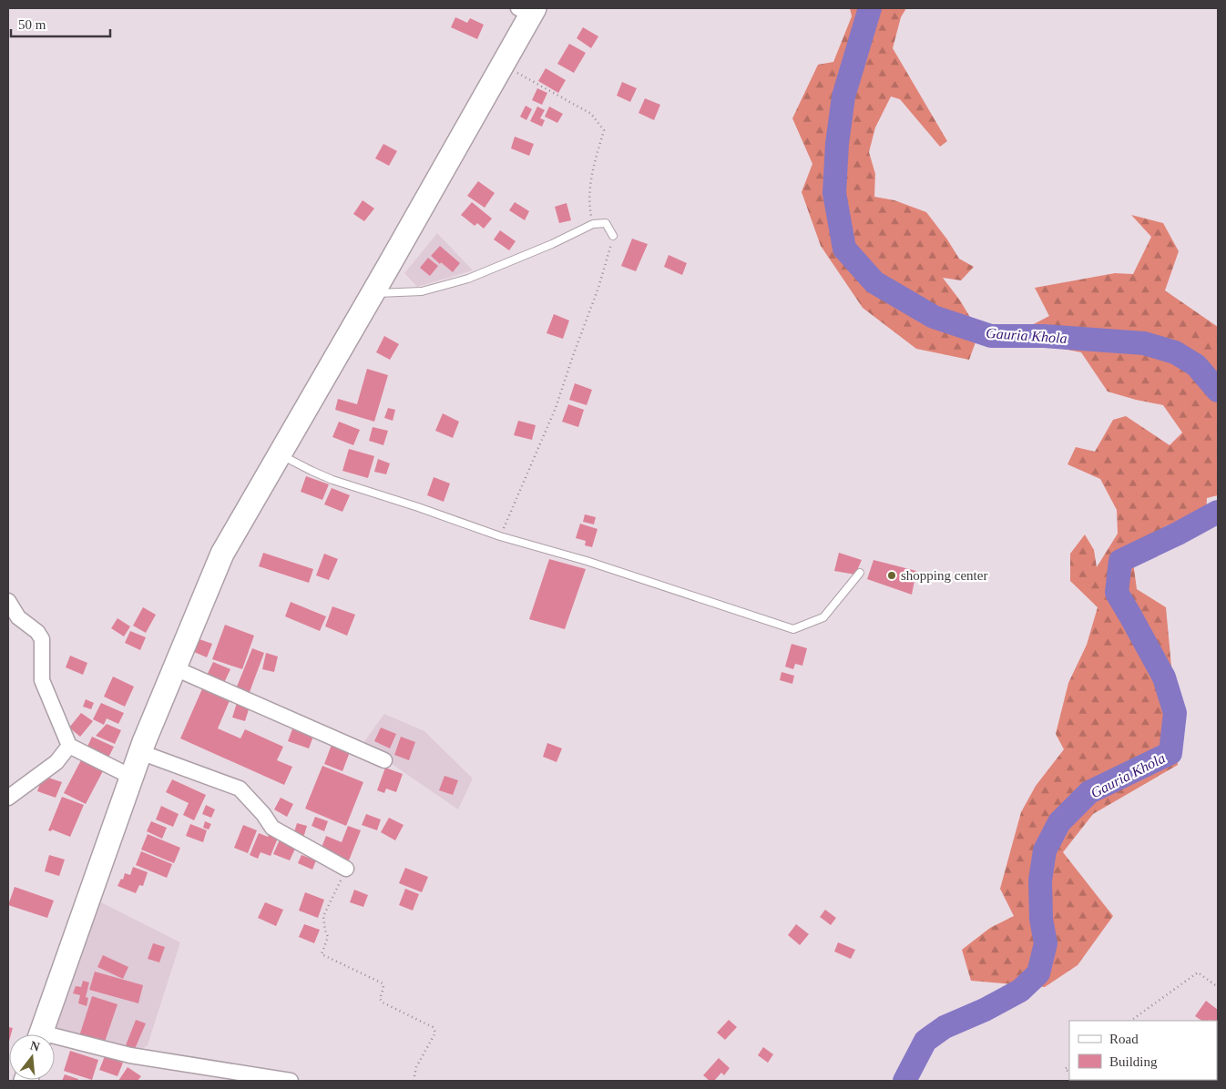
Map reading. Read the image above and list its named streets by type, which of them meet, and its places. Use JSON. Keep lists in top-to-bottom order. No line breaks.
{"water":["Gauria Khola"],"places":["shopping center"],"legend":["Road","Building"],"scale_bar":"50 m","north":"top"}
